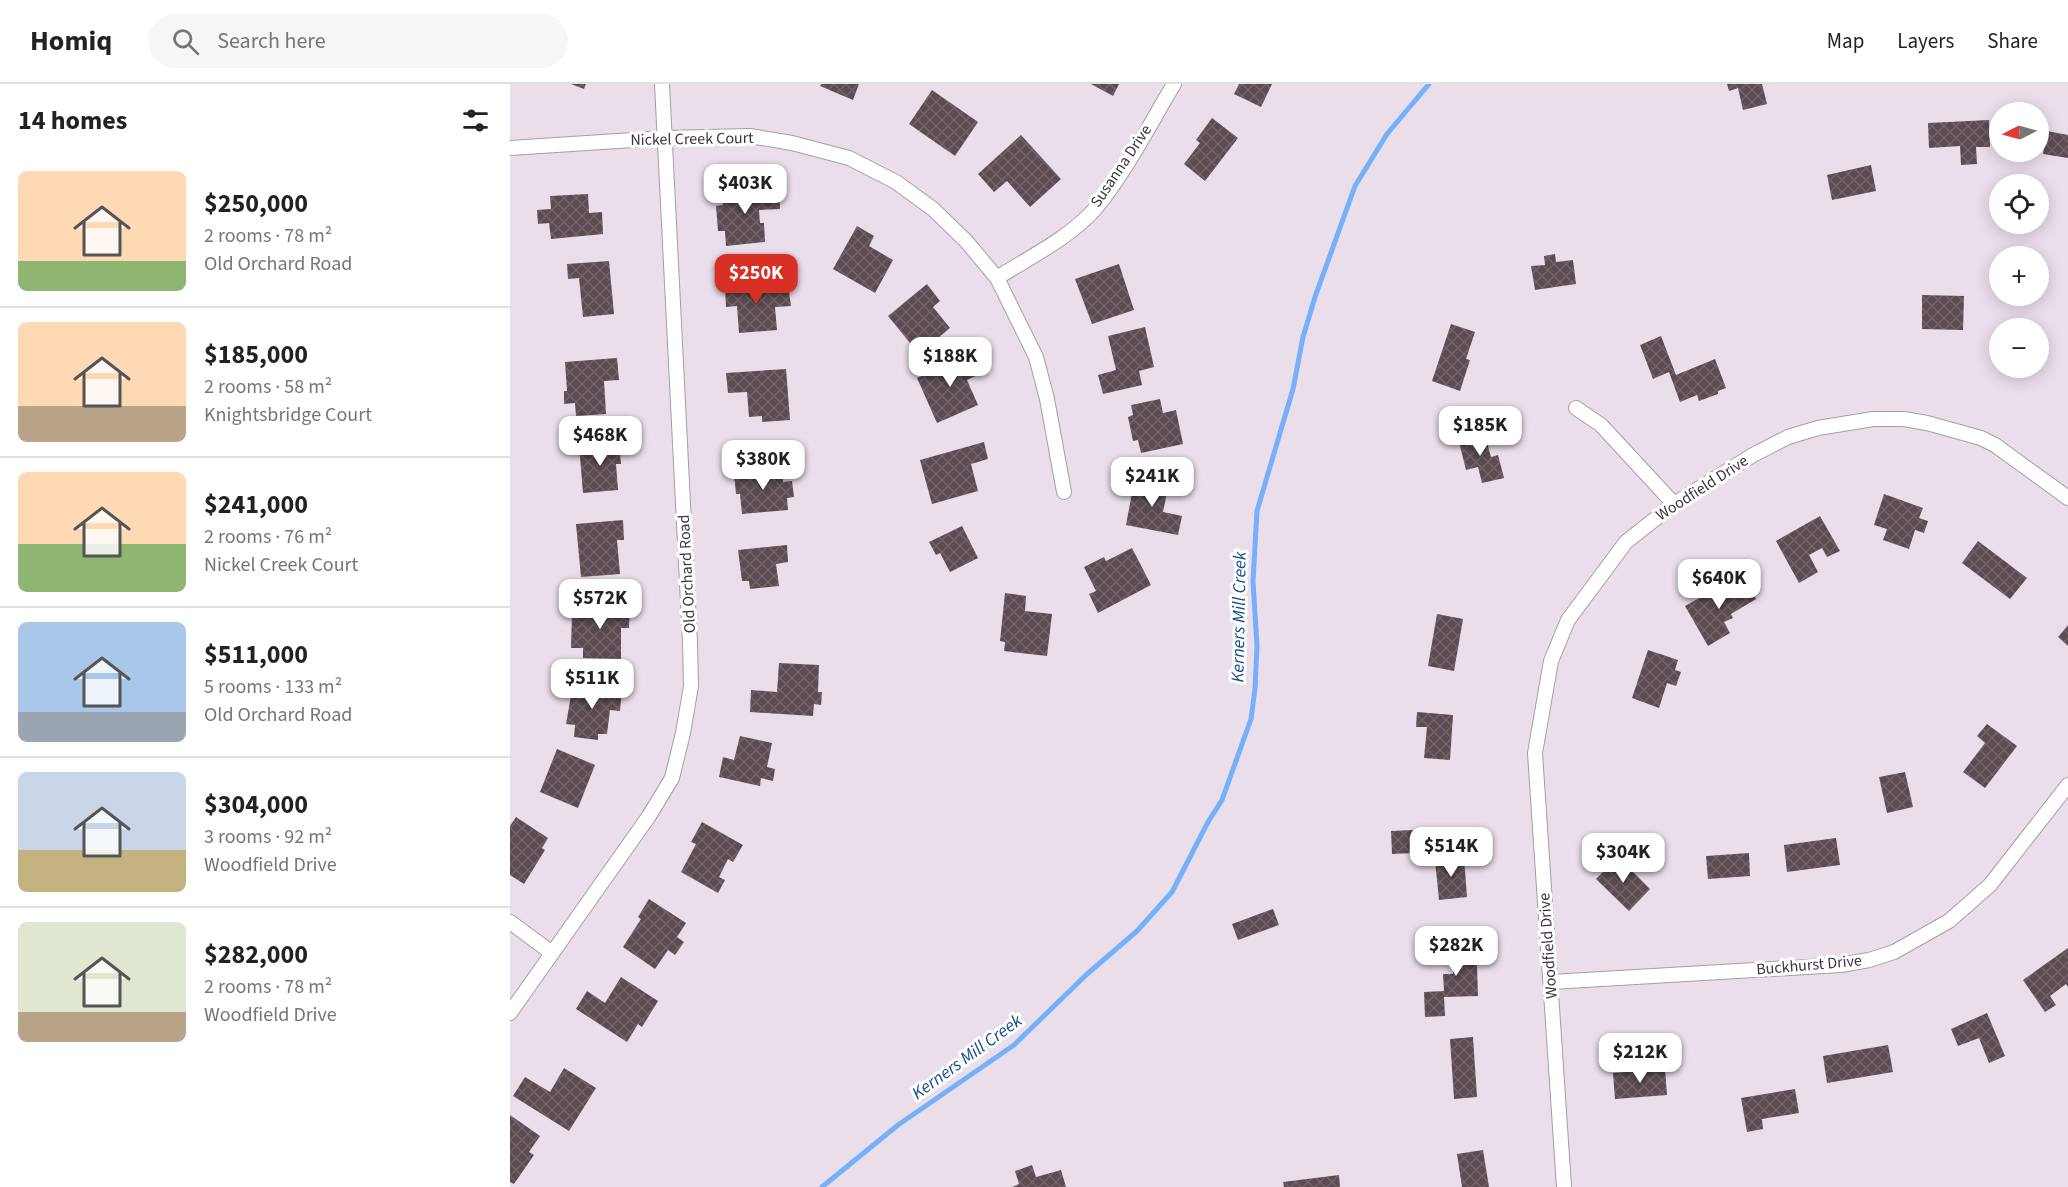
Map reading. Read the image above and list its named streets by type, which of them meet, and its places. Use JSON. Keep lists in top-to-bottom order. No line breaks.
{"streets":{"street":["Nickel Creek Court","Susanna Drive","Woodfield Drive","Old Orchard Road","Buckhurst Drive"]},"crossings":[["Nickel Creek Court","Susanna Drive"],["Nickel Creek Court","Old Orchard Road"],["Woodfield Drive","Buckhurst Drive"]],"water":["Kerners Mill Creek"],"north":"left","page":{"header":"Homiq","search":"Search here","nav":["Map","Layers","Share"],"heading":"14 homes","map_buttons":["+","−"],"list":[{"name":"$250,000","note":"2 rooms · 78 m² · Old Orchard Road"},{"name":"$185,000","note":"2 rooms · 58 m² · Knightsbridge Court"},{"name":"$241,000","note":"2 rooms · 76 m² · Nickel Creek Court"},{"name":"$511,000","note":"5 rooms · 133 m² · Old Orchard Road"},{"name":"$304,000","note":"3 rooms · 92 m² · Woodfield Drive"},{"name":"$282,000","note":"2 rooms · 78 m² · Woodfield Drive"}],"price":["$403K","$250K","$188K","$185K","$468K","$380K","$241K","$640K","$572K","$511K","$514K","$304K","$282K","$212K"]}}
